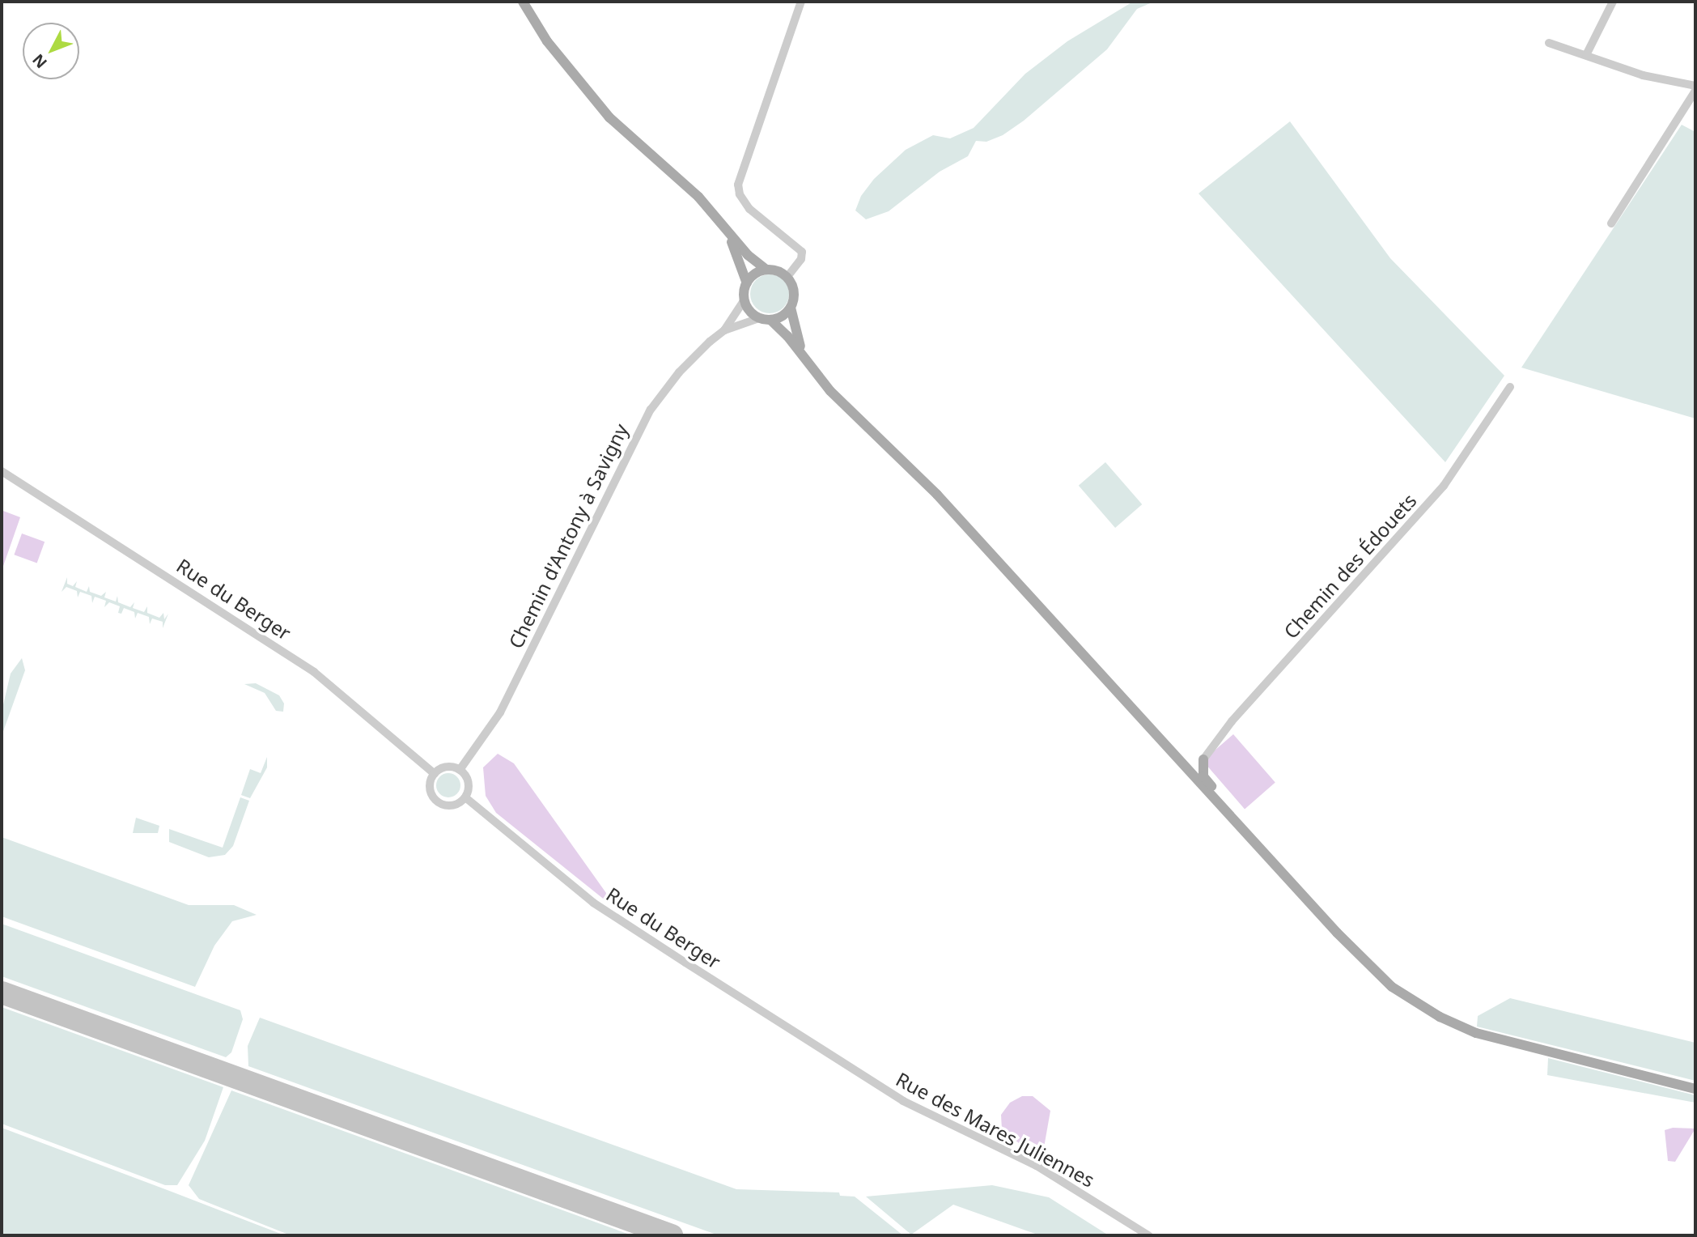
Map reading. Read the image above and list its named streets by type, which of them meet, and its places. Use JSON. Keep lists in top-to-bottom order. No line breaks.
{"streets":{"street":["Chemin d'Antony à Savigny","Chemin des Édouets","Rue du Berger","Rue des Mares Juliennes"]},"crossings":[["Chemin d'Antony à Savigny","Rue du Berger"],["Rue du Berger","Rue des Mares Juliennes"]],"north":"bottom left"}
